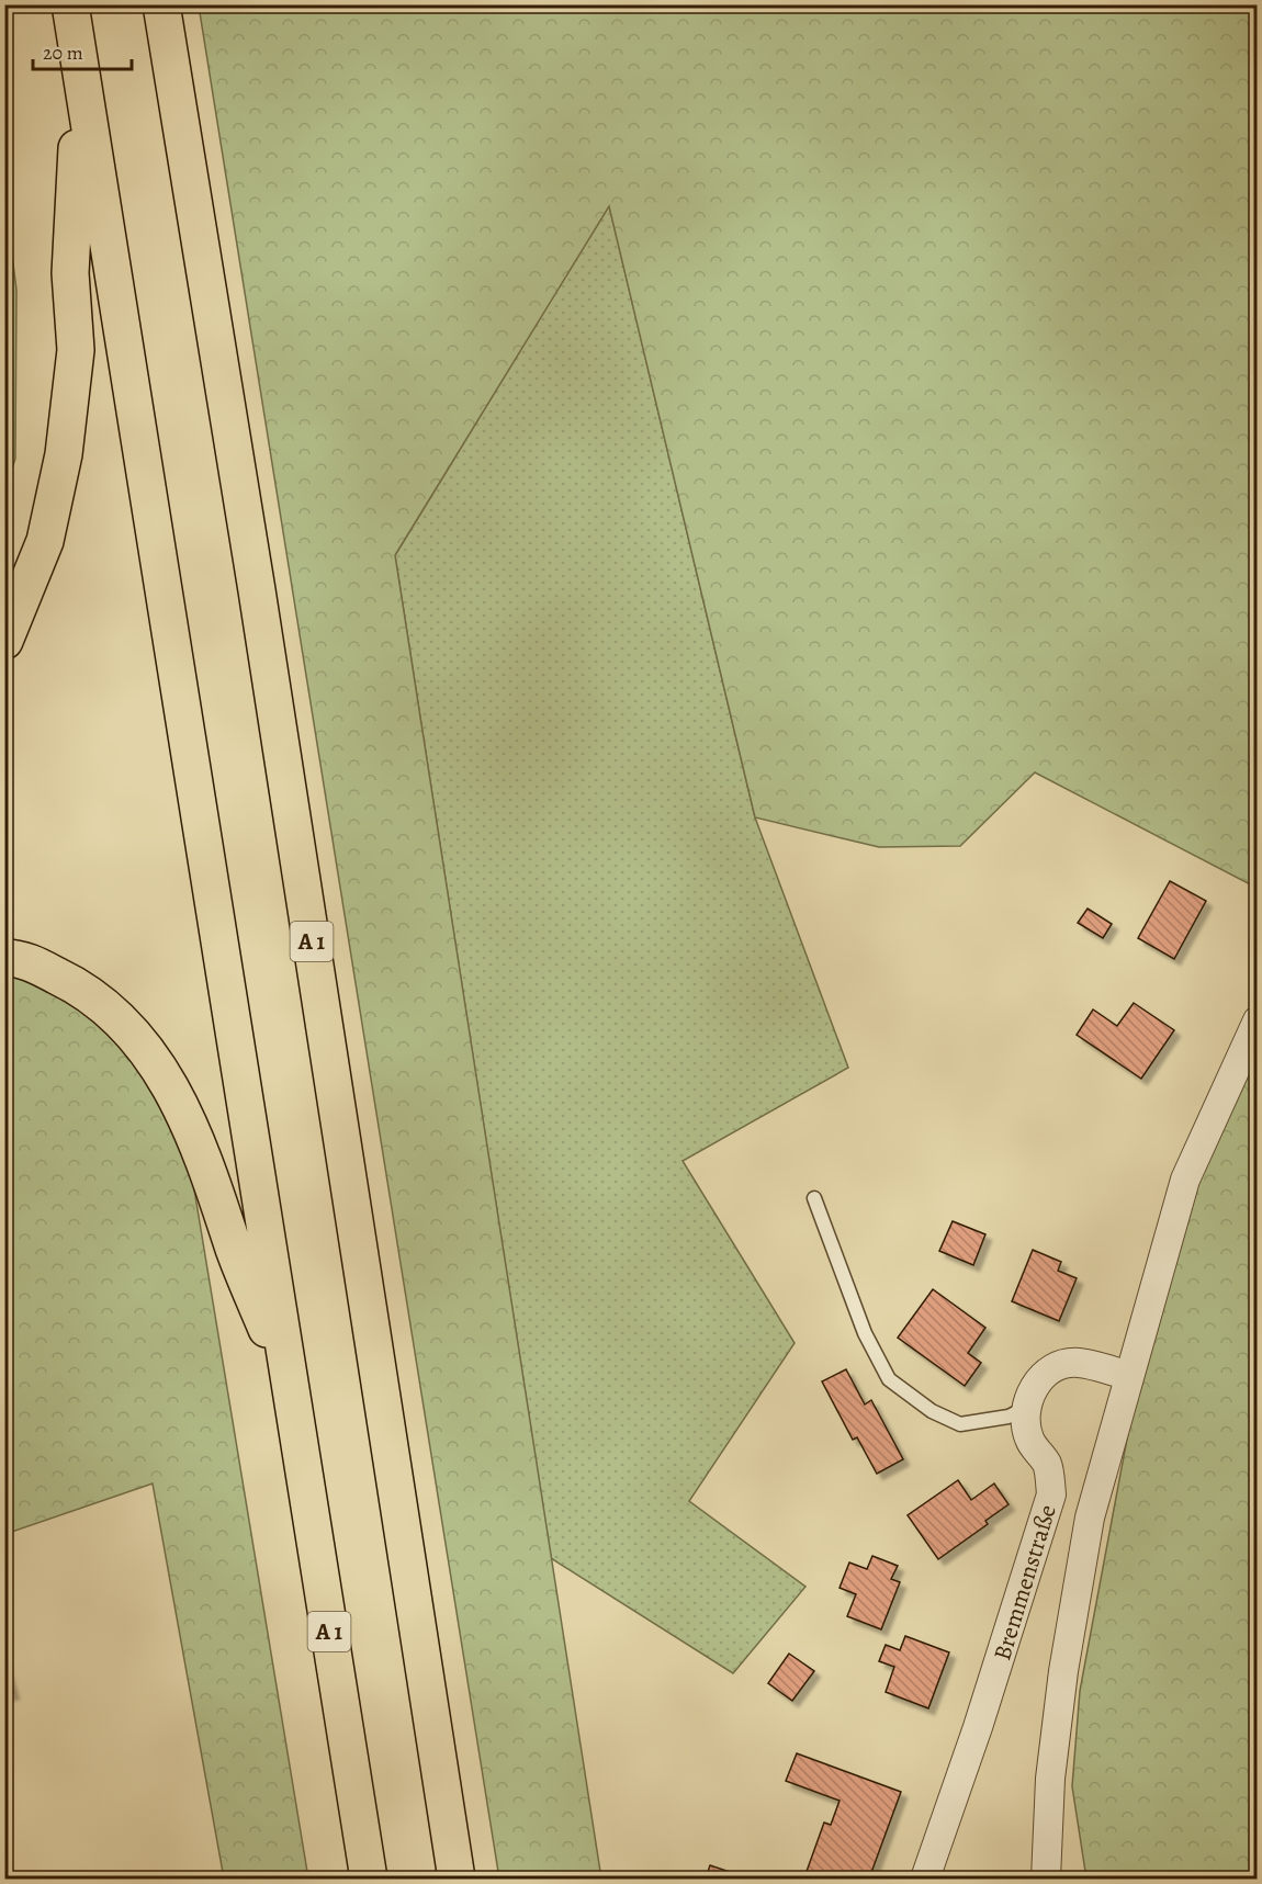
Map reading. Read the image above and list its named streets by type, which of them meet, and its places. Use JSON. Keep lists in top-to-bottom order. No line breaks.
{"streets":{"highway":["A 1"],"street":["Bremmenstraße"]},"scale_bar":"20 m"}
